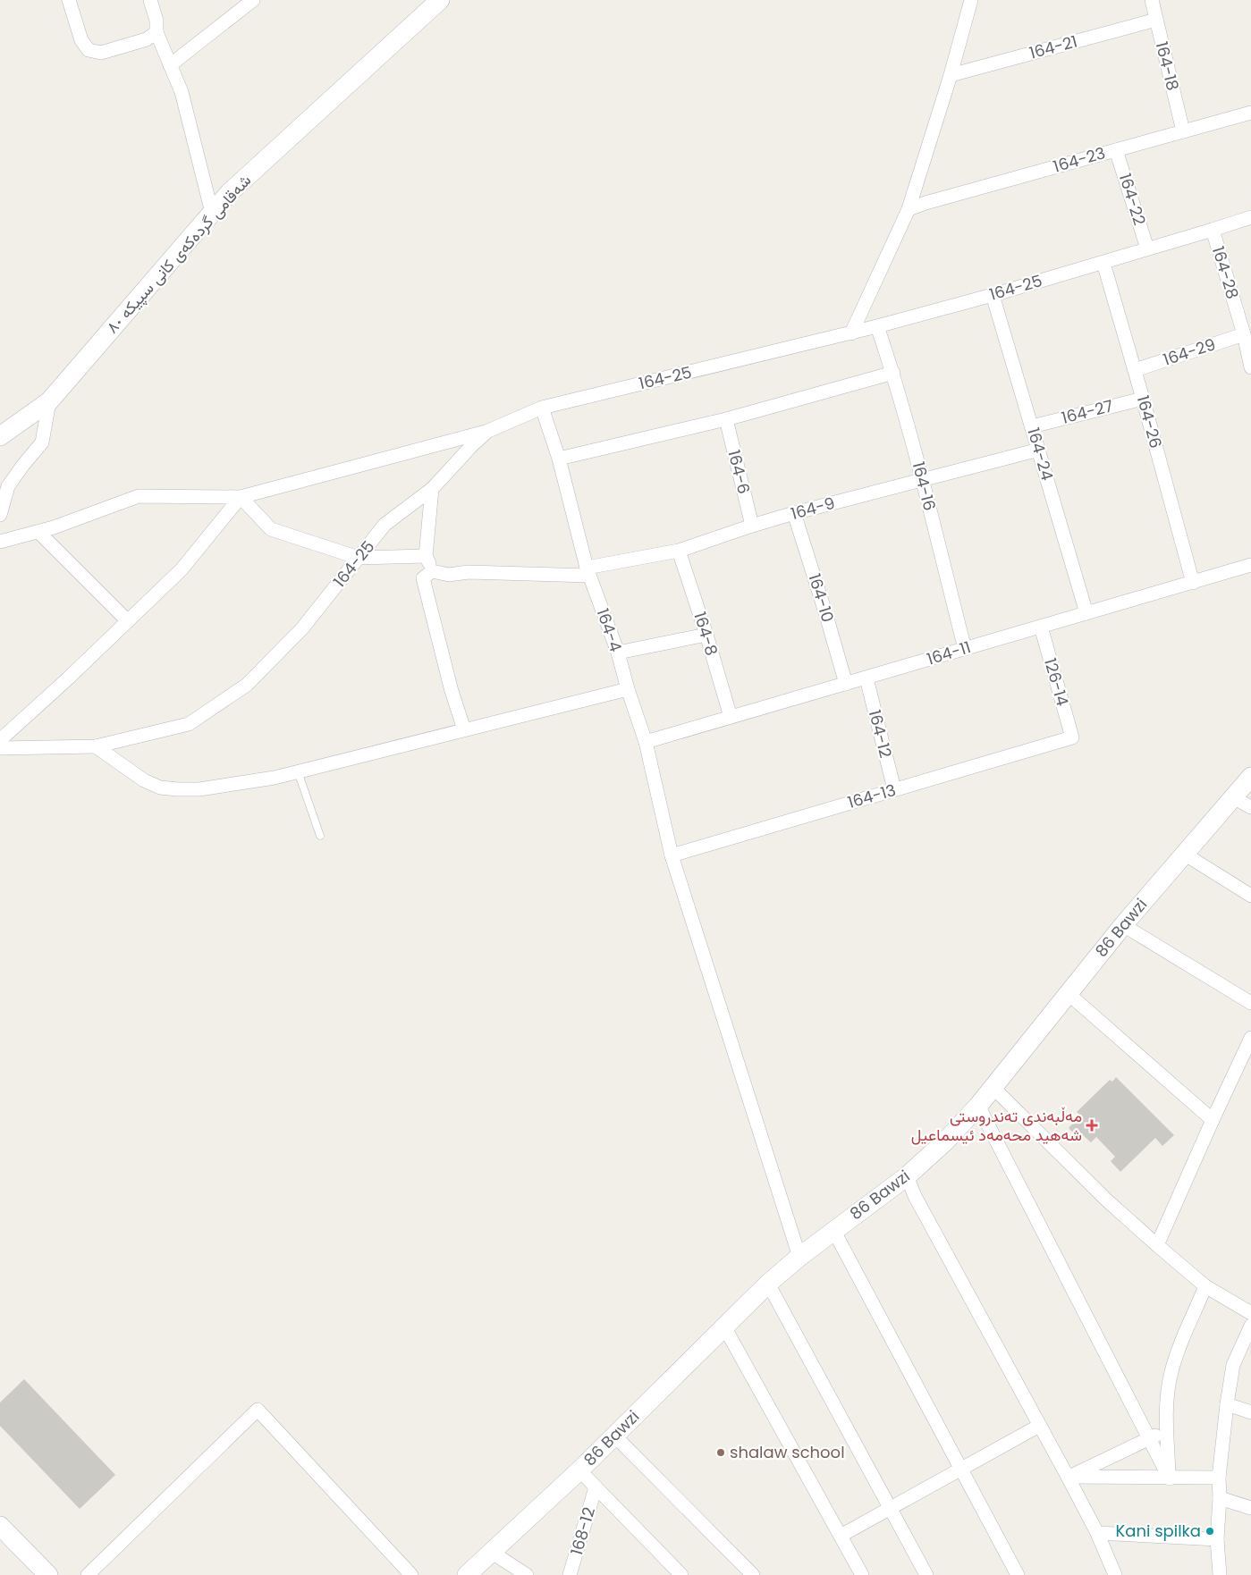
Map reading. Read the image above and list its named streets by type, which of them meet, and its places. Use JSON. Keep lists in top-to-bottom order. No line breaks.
{"streets":{"street":["164-21","164-18","164-23","164-22","شەقامی گردەکەی کانی سپیکە ٨٠","164-28","164-25","164-29","164-27","164-26","164-24","164-6","164-16","164-9","164-10","164-4","164-8","164-11","126-14","164-12","164-13","86 Bawzi","168-12"]},"crossings":[["164-21","164-18"],["164-18","164-23"],["164-23","164-22"],["164-22","164-25"],["164-28","164-25"],["164-28","164-29"],["164-25","164-26"],["164-25","164-24"],["164-25","164-16"],["164-25","164-4"],["164-29","164-26"],["164-27","164-26"],["164-27","164-24"],["164-26","164-11"],["164-24","164-9"],["164-24","164-11"],["164-6","164-9"],["164-16","164-9"],["164-16","164-11"],["164-9","164-10"],["164-9","164-4"],["164-9","164-8"],["164-10","164-11"],["164-4","164-11"],["164-4","164-13"],["164-4","86 Bawzi"],["164-8","164-11"],["164-11","126-14"],["164-11","164-12"],["126-14","164-13"],["164-12","164-13"]],"places":{"health":["مەڵبەندی تەندروستی شەهید محەمەد ئیسماعیل"],"other":["shalaw school","Kani spilka"]}}
